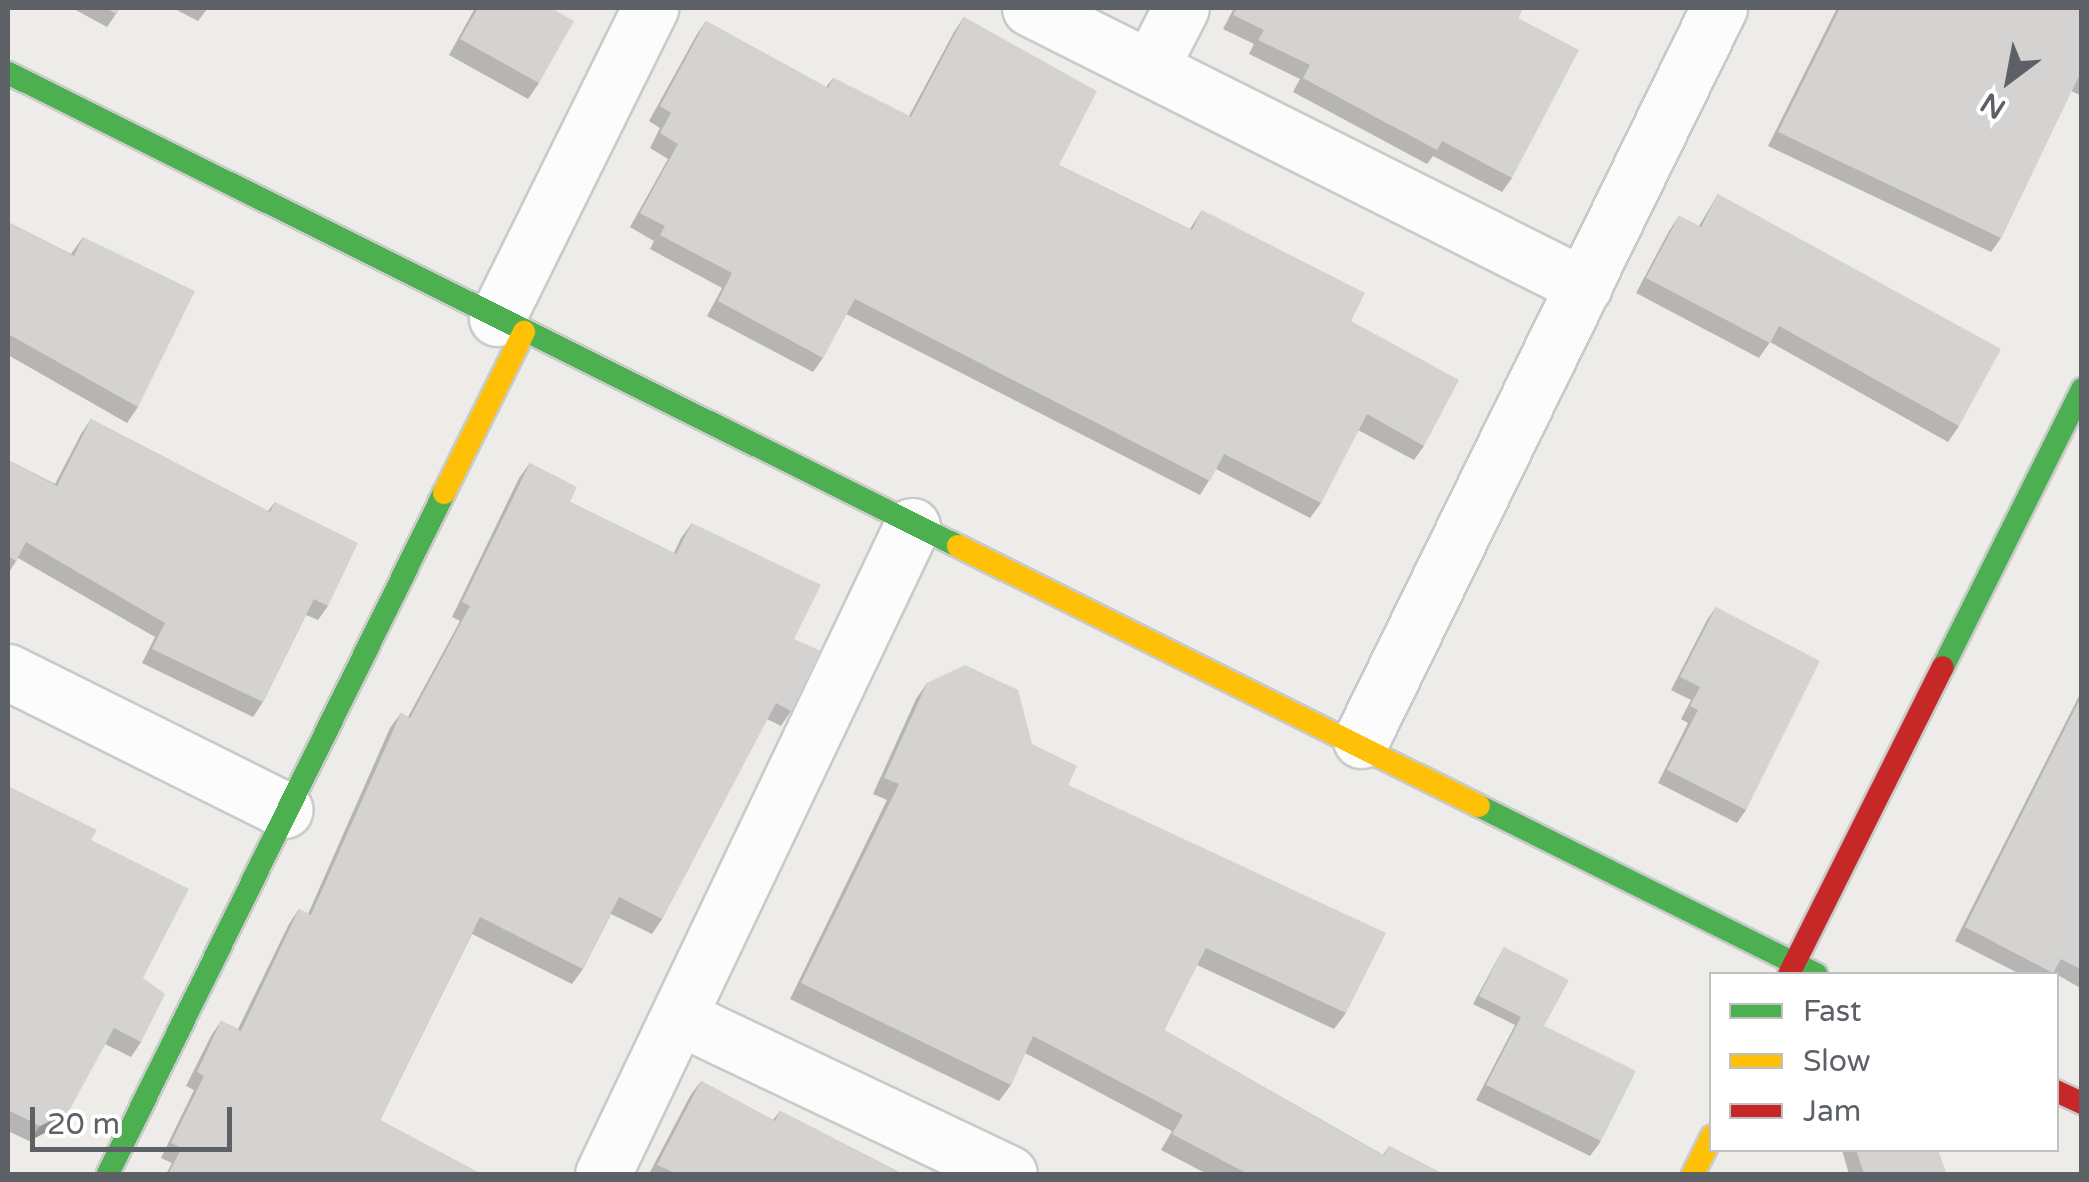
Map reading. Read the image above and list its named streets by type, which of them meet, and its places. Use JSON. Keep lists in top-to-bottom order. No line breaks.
{"legend":["Fast","Slow","Jam"],"scale_bar":"20 m","north":"bottom left"}
